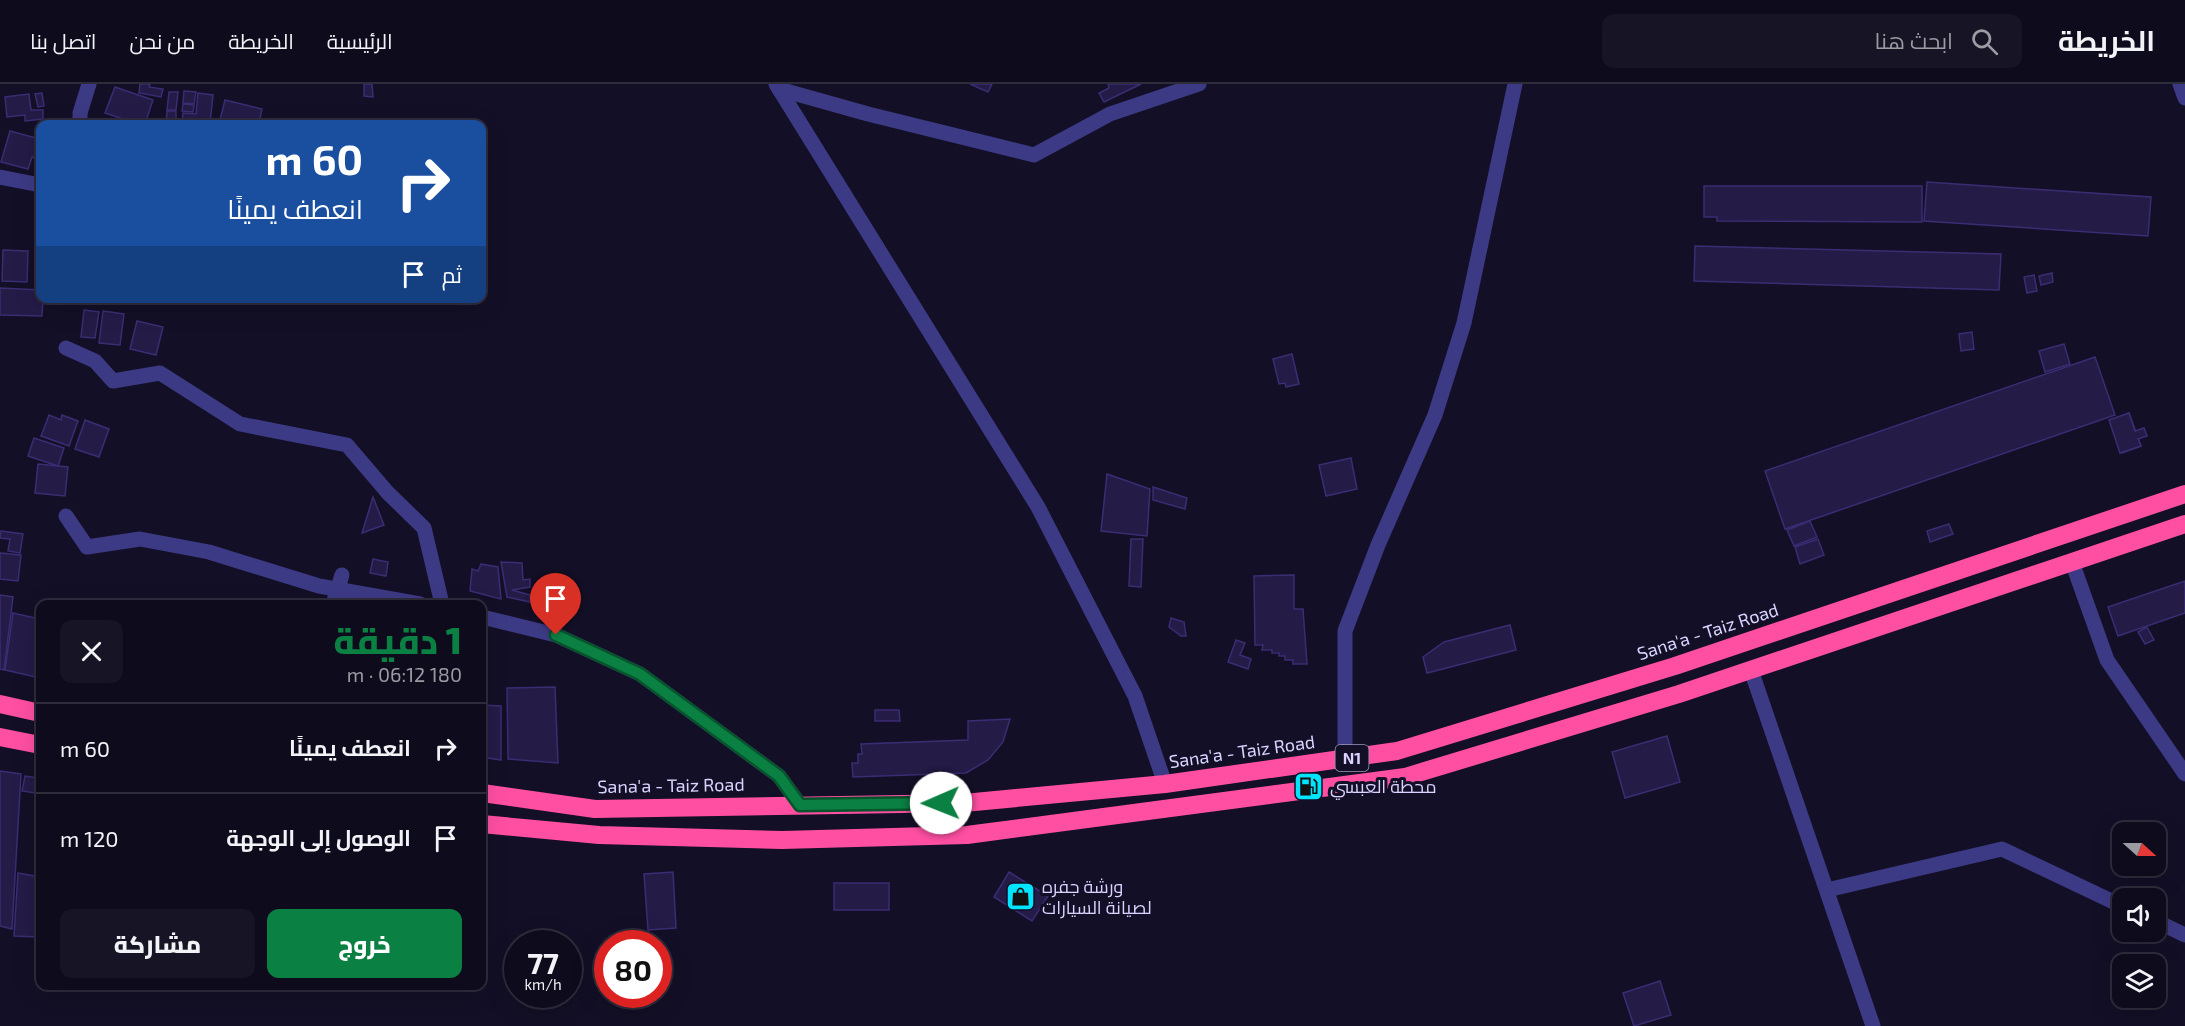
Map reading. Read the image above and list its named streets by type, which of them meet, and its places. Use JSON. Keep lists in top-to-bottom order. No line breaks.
{"streets":{"highway":["Sana'a - Taiz Road","N1"]},"places":{"fuel station":["محطة العبسي"],"shop":["ورشة جفره لصيانة السيارات"]},"north":"right","page":{"header":"الخريطة","search":"ابحث هنا","nav":["الرئيسية","الخريطة","من نحن","اتصل بنا"],"turn":["60 m","انعطف يمينًا"],"then":"ثم","heading":["1 دقيقة","180 m · 06:12"],"list":[{"name":"انعطف يمينًا","value":"60 m"},{"name":"الوصول إلى الوجهة","value":"120 m"}],"buttons":["خروج","مشاركة"],"speed":"77 km/h","limit":"80"}}
